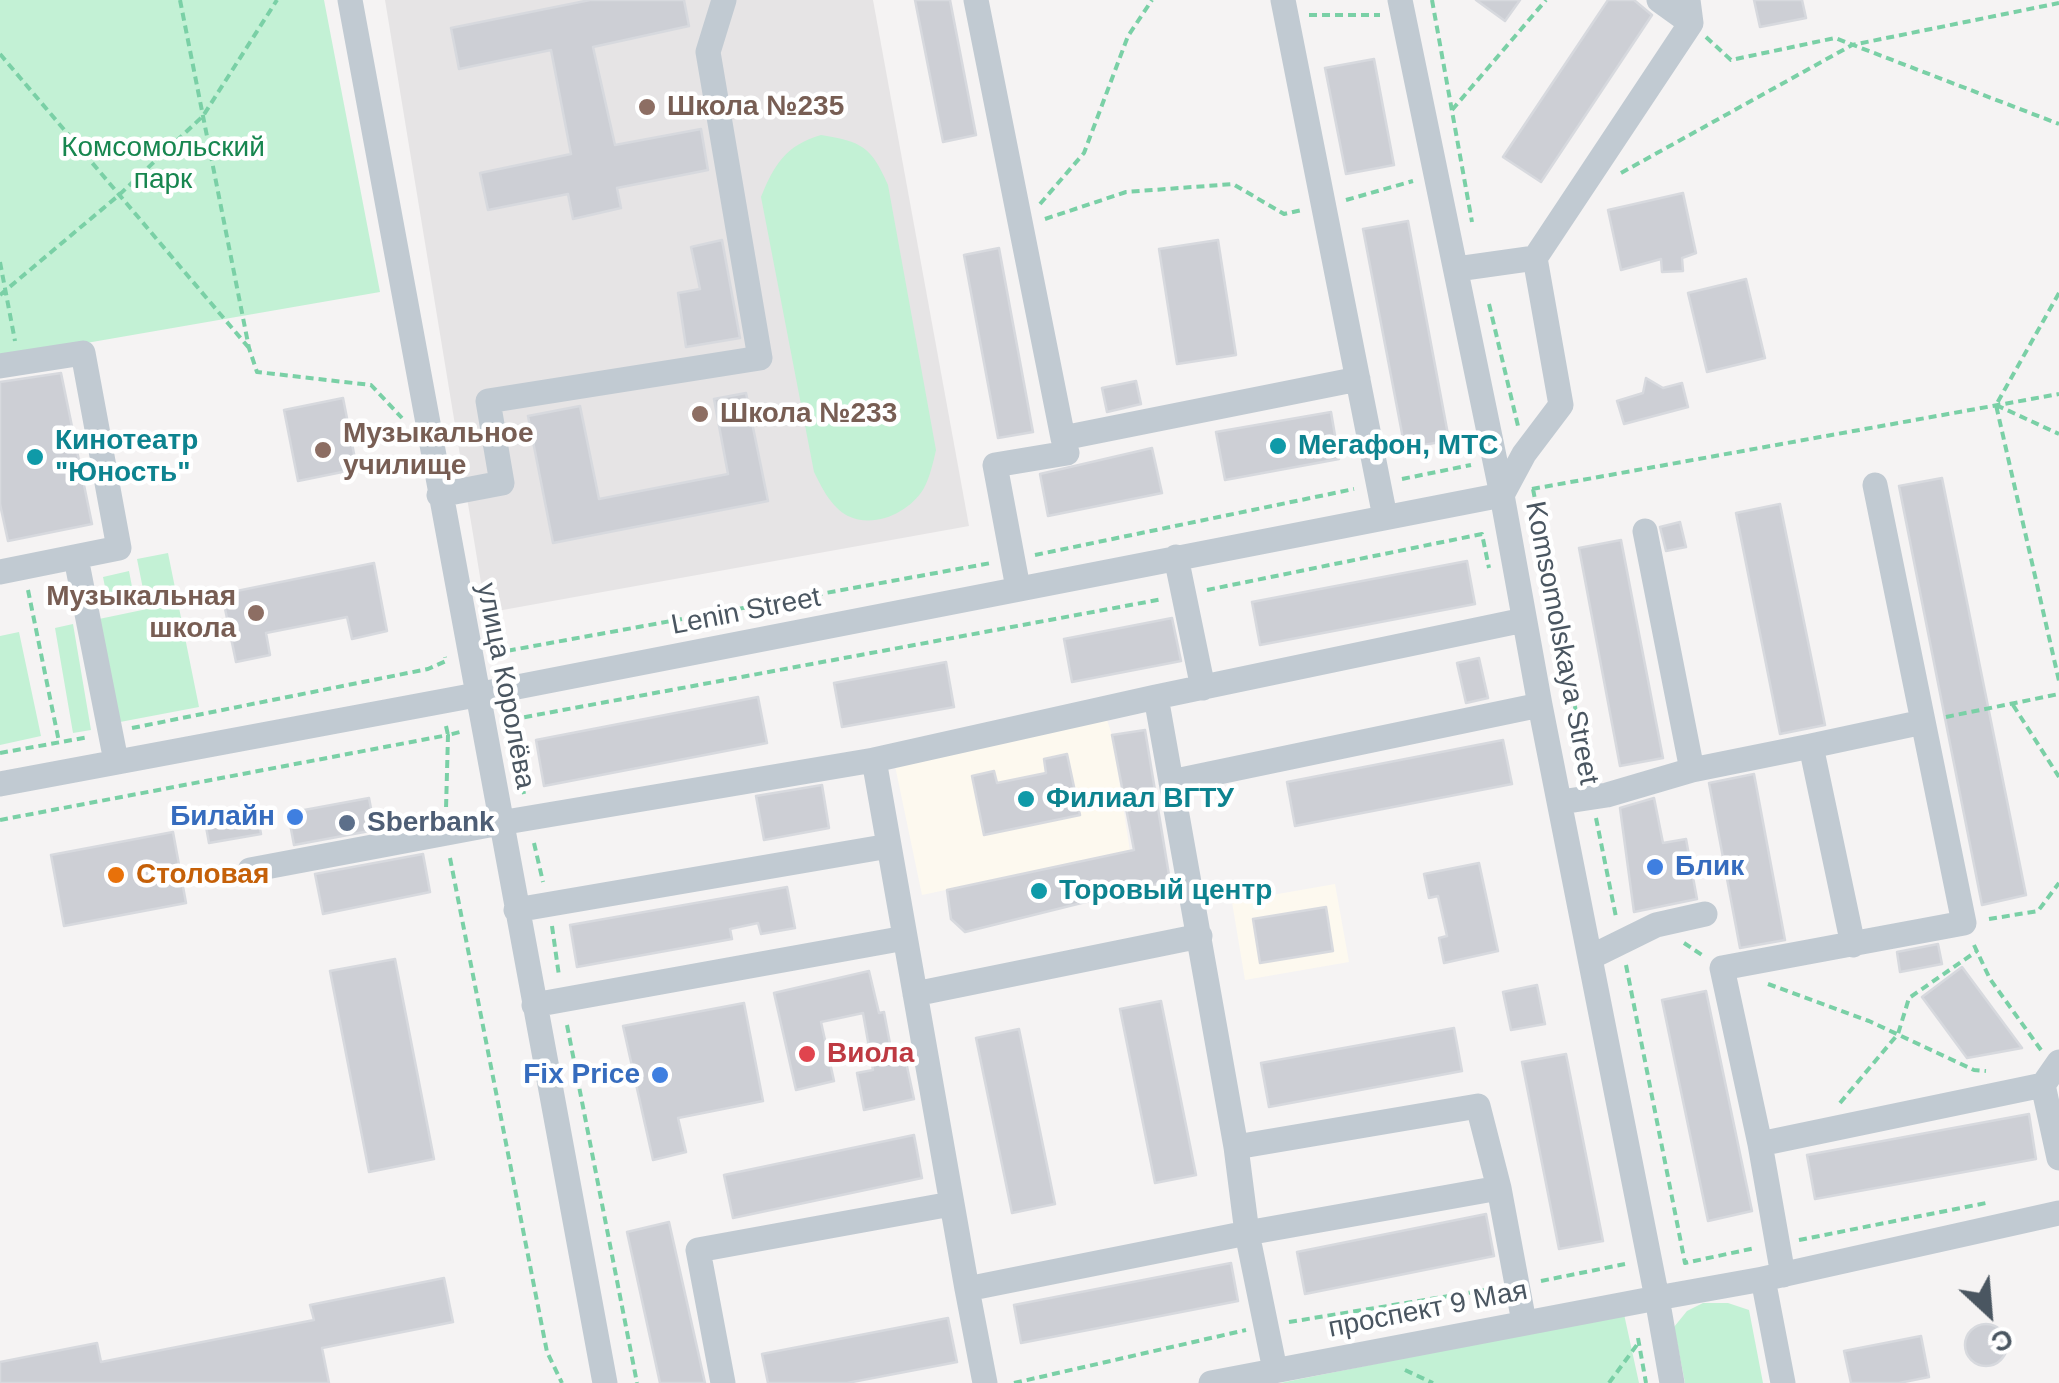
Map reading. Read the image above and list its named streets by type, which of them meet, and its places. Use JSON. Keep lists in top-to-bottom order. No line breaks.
{"streets":{"street":["Lenin Street","Komsomolskaya Street","улица Королёва","проспект 9 Мая"]},"crossings":[["Lenin Street","Komsomolskaya Street"],["Lenin Street","улица Королёва"],["Komsomolskaya Street","проспект 9 Мая"]],"parks":["Комсомольский парк"],"places":["Школа №235","Школа №233","Мегафон, МТС","Музыкальное училище","Кинотеатр \"Юность\"","Музыкальная школа","Филиал ВГТУ","Билайн","Sberbank","Блик","Столовая","Торовый центр","Виола","Fix Price"],"north":"bottom right"}
